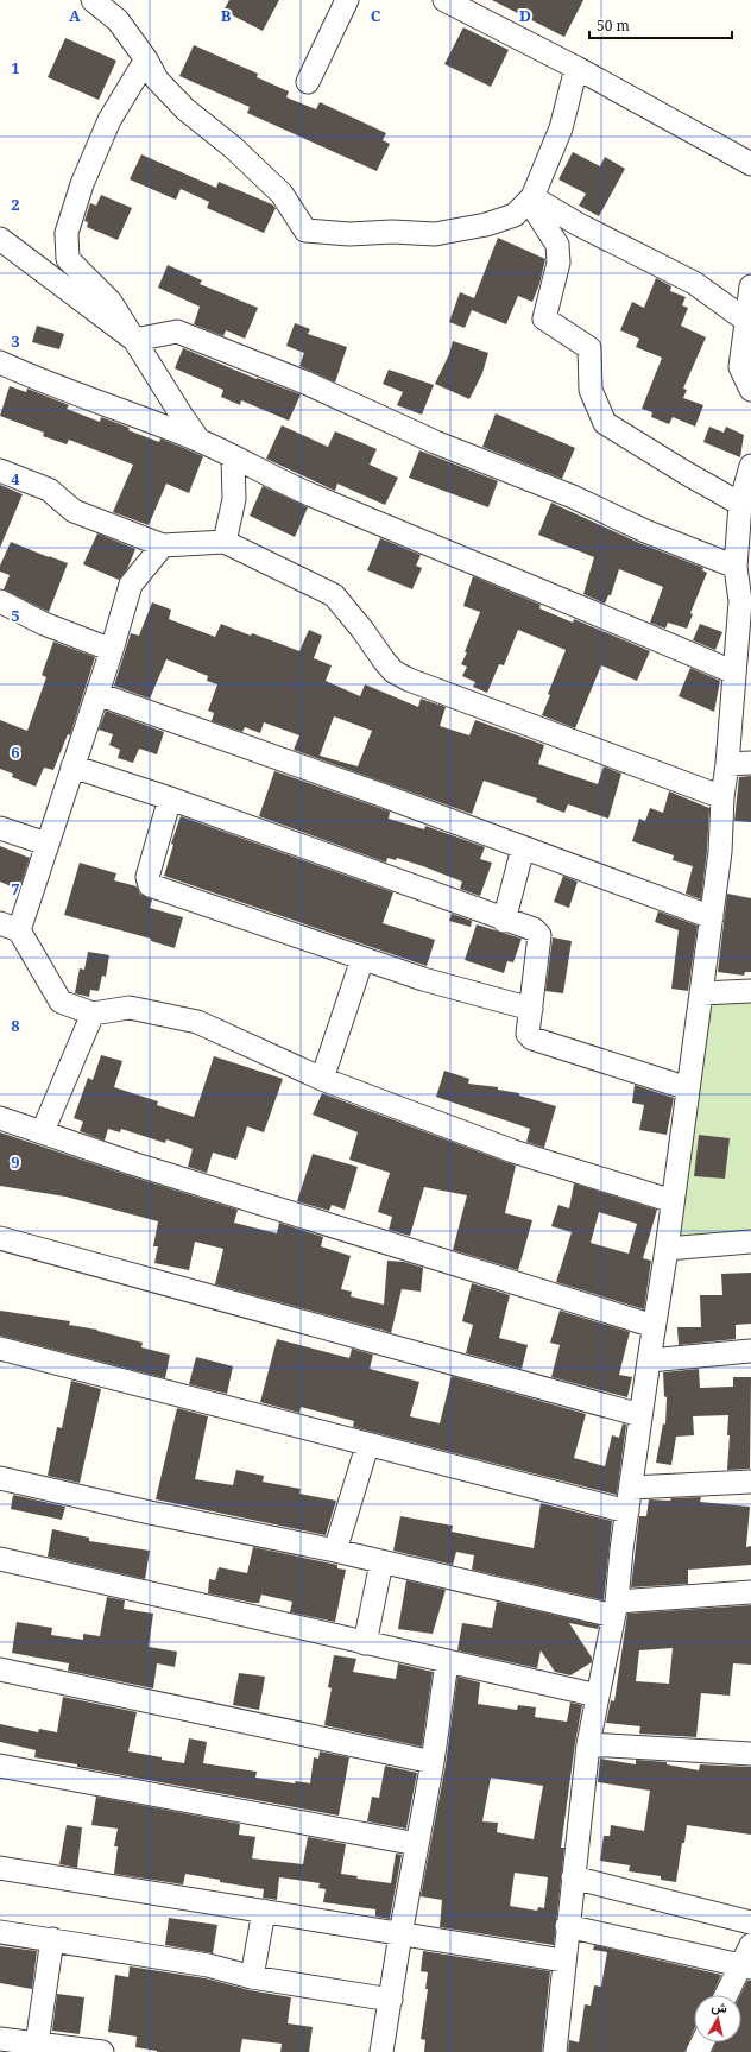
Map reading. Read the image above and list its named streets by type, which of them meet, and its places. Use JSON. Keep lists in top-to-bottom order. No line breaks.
{"scale_bar":"50 m","north":"top","grid":{"columns":["A","B","C","D"],"rows":["1","2","3","4","5","6","7","8","9"]}}
